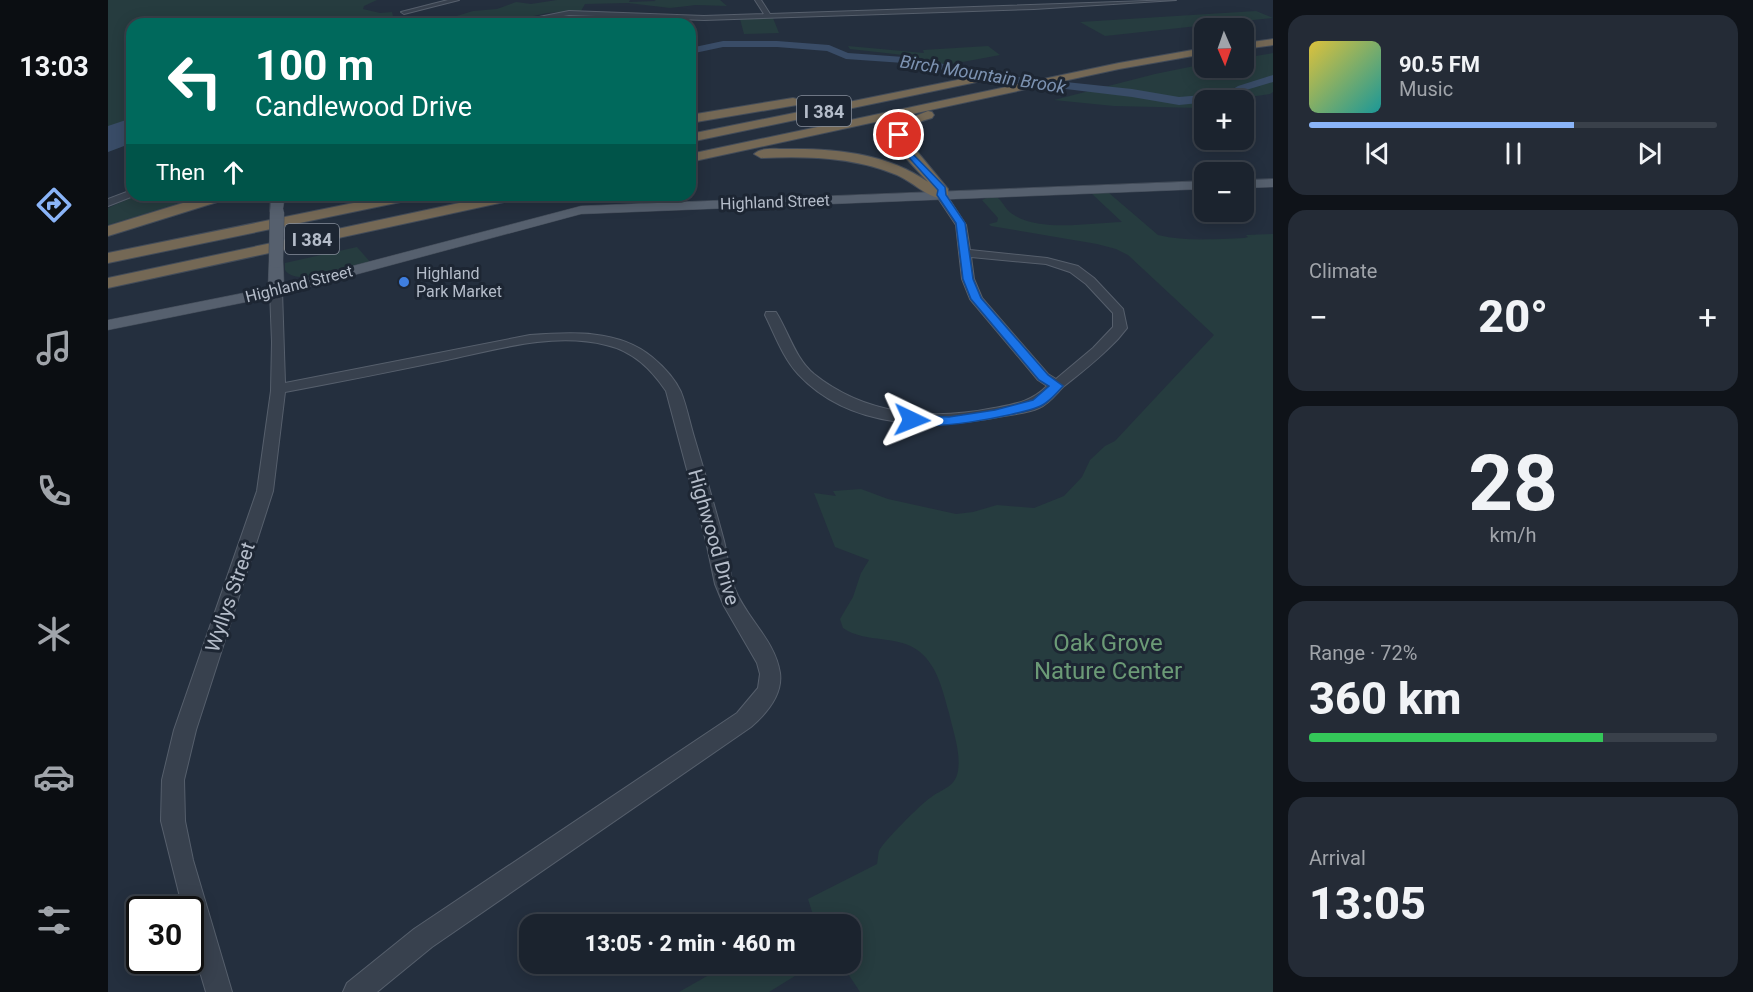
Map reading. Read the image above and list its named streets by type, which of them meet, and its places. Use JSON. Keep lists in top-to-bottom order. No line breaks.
{"streets":{"highway":["I 384"],"main road":["Highland Street","Wyllys Street"],"street":["Highwood Drive"]},"crossings":[["Highland Street","Wyllys Street"],["Highwood Drive","Wyllys Street"]],"water":["Birch Mountain Brook"],"parks":["Oak Grove Nature Center"],"places":["Highland Park Market"],"north":"bottom","page":{"tabs":"13:03","map_buttons":["+","−"],"turn":["100 m","Candlewood Drive"],"song":["90.5 FM","Music"],"then":"Then","tile":["Climate",["28","km/h"],["Range · 72%","360 km"],["Arrival","13:05"]],"heat":["−","20°","+"],"limit":"30","trip":"13:05 · 2 min · 460 m"}}
